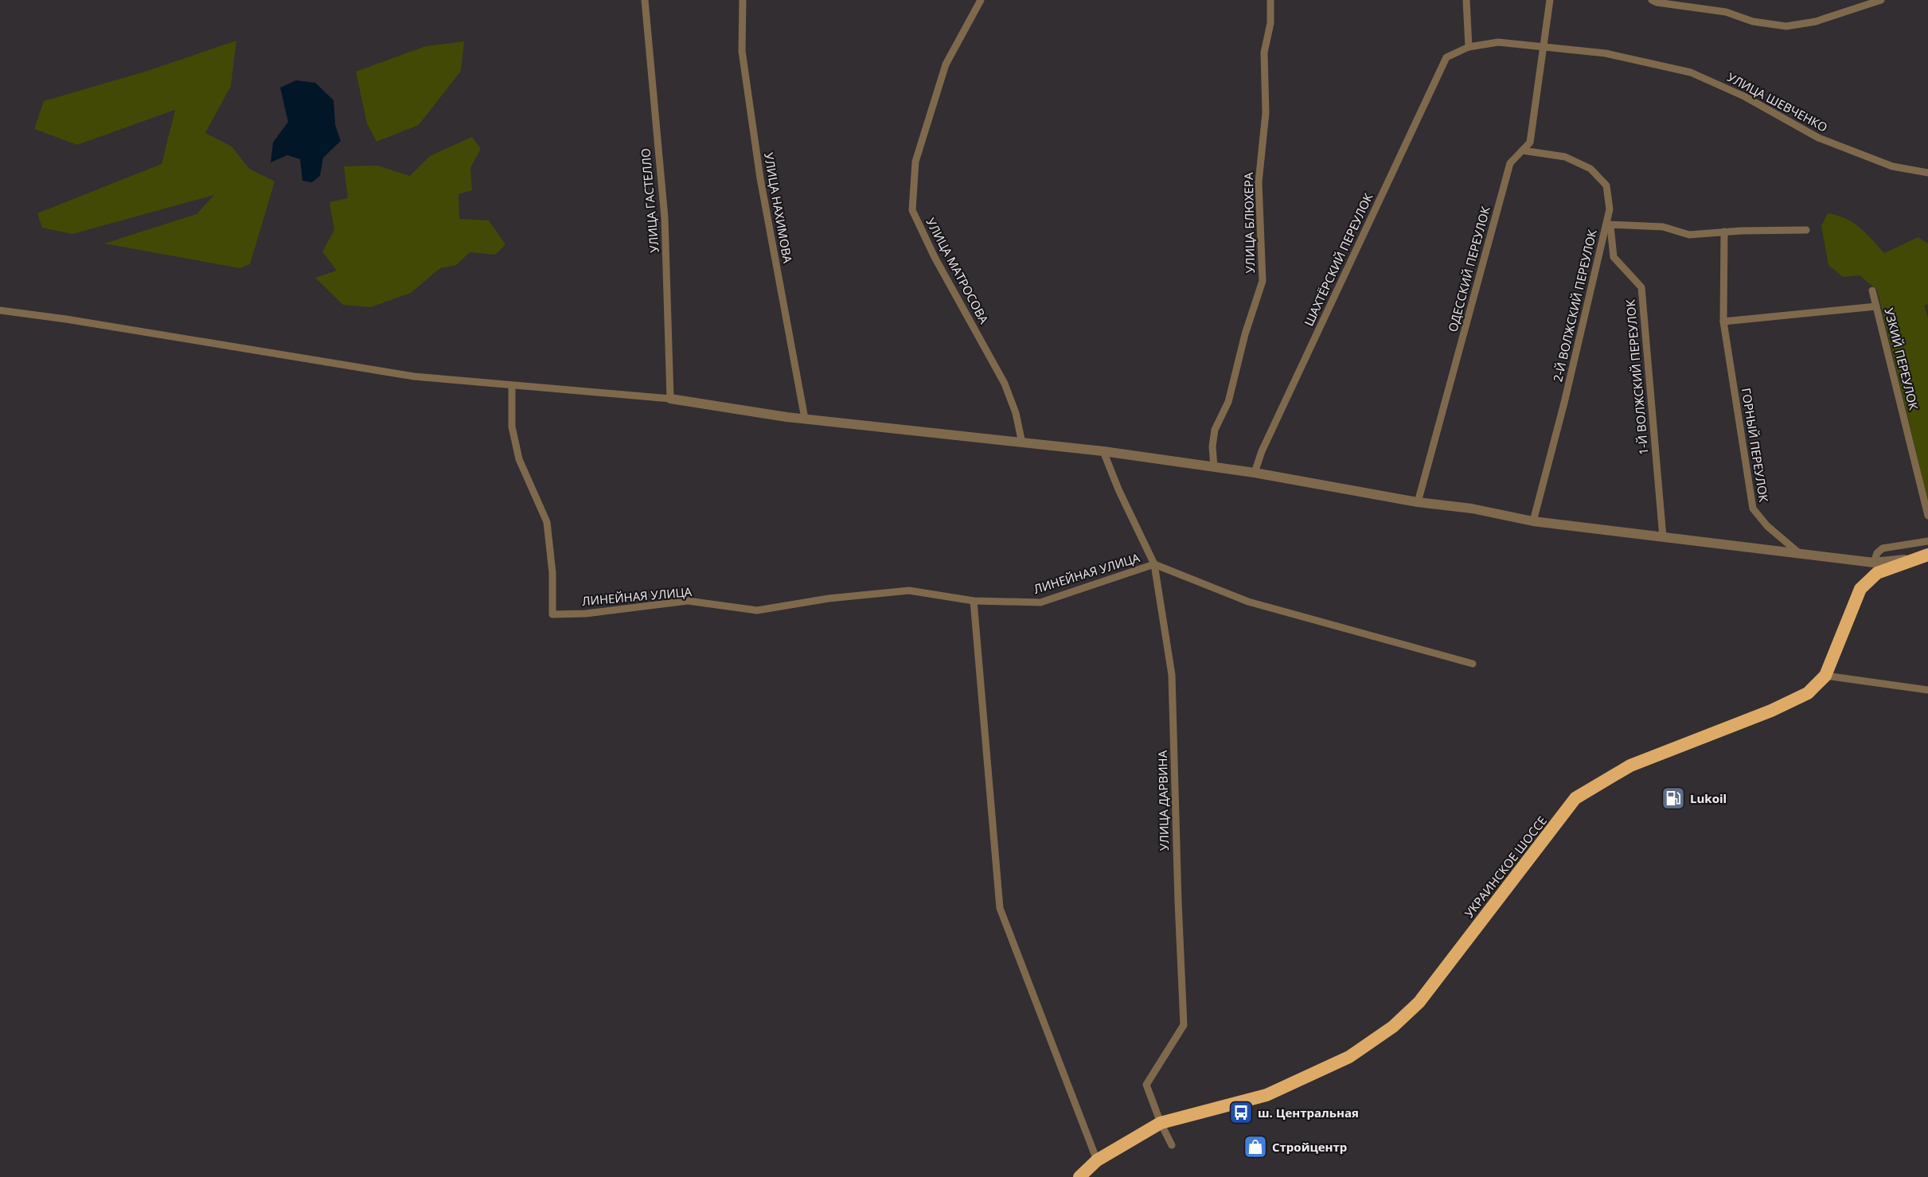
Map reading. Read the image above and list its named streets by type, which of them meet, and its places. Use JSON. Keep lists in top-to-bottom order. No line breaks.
{"streets":{"highway":["УКРАИНСКОЕ ШОССЕ"],"street":["УЛИЦА ШЕВЧЕНКО","УЛИЦА ГАСТЕЛЛО","УЛИЦА НАХИМОВА","УЛИЦА БЛЮХЕРА","ШАХТЁРСКИЙ ПЕРЕУЛОК","ОДЕССКИЙ ПЕРЕУЛОК","УЛИЦА МАТРОСОВА","2-Й ВОЛЖСКИЙ ПЕРЕУЛОК","УЗКИЙ ПЕРЕУЛОК","1-Й ВОЛЖСКИЙ ПЕРЕУЛОК","ГОРНЫЙ ПЕРЕУЛОК","ЛИНЕЙНАЯ УЛИЦА","УЛИЦА ДАРВИНА"]},"crossings":[["УЛИЦА ШЕВЧЕНКО","ШАХТЁРСКИЙ ПЕРЕУЛОК"],["УЛИЦА ШЕВЧЕНКО","ОДЕССКИЙ ПЕРЕУЛОК"],["ОДЕССКИЙ ПЕРЕУЛОК","2-Й ВОЛЖСКИЙ ПЕРЕУЛОК"],["2-Й ВОЛЖСКИЙ ПЕРЕУЛОК","1-Й ВОЛЖСКИЙ ПЕРЕУЛОК"],["ЛИНЕЙНАЯ УЛИЦА","УЛИЦА ДАРВИНА"],["УЛИЦА ДАРВИНА","УКРАИНСКОЕ ШОССЕ"]],"places":{"fuel station":["Lukoil"],"bus stop":["ш. Центральная"],"shop":["Стройцентр"]}}
